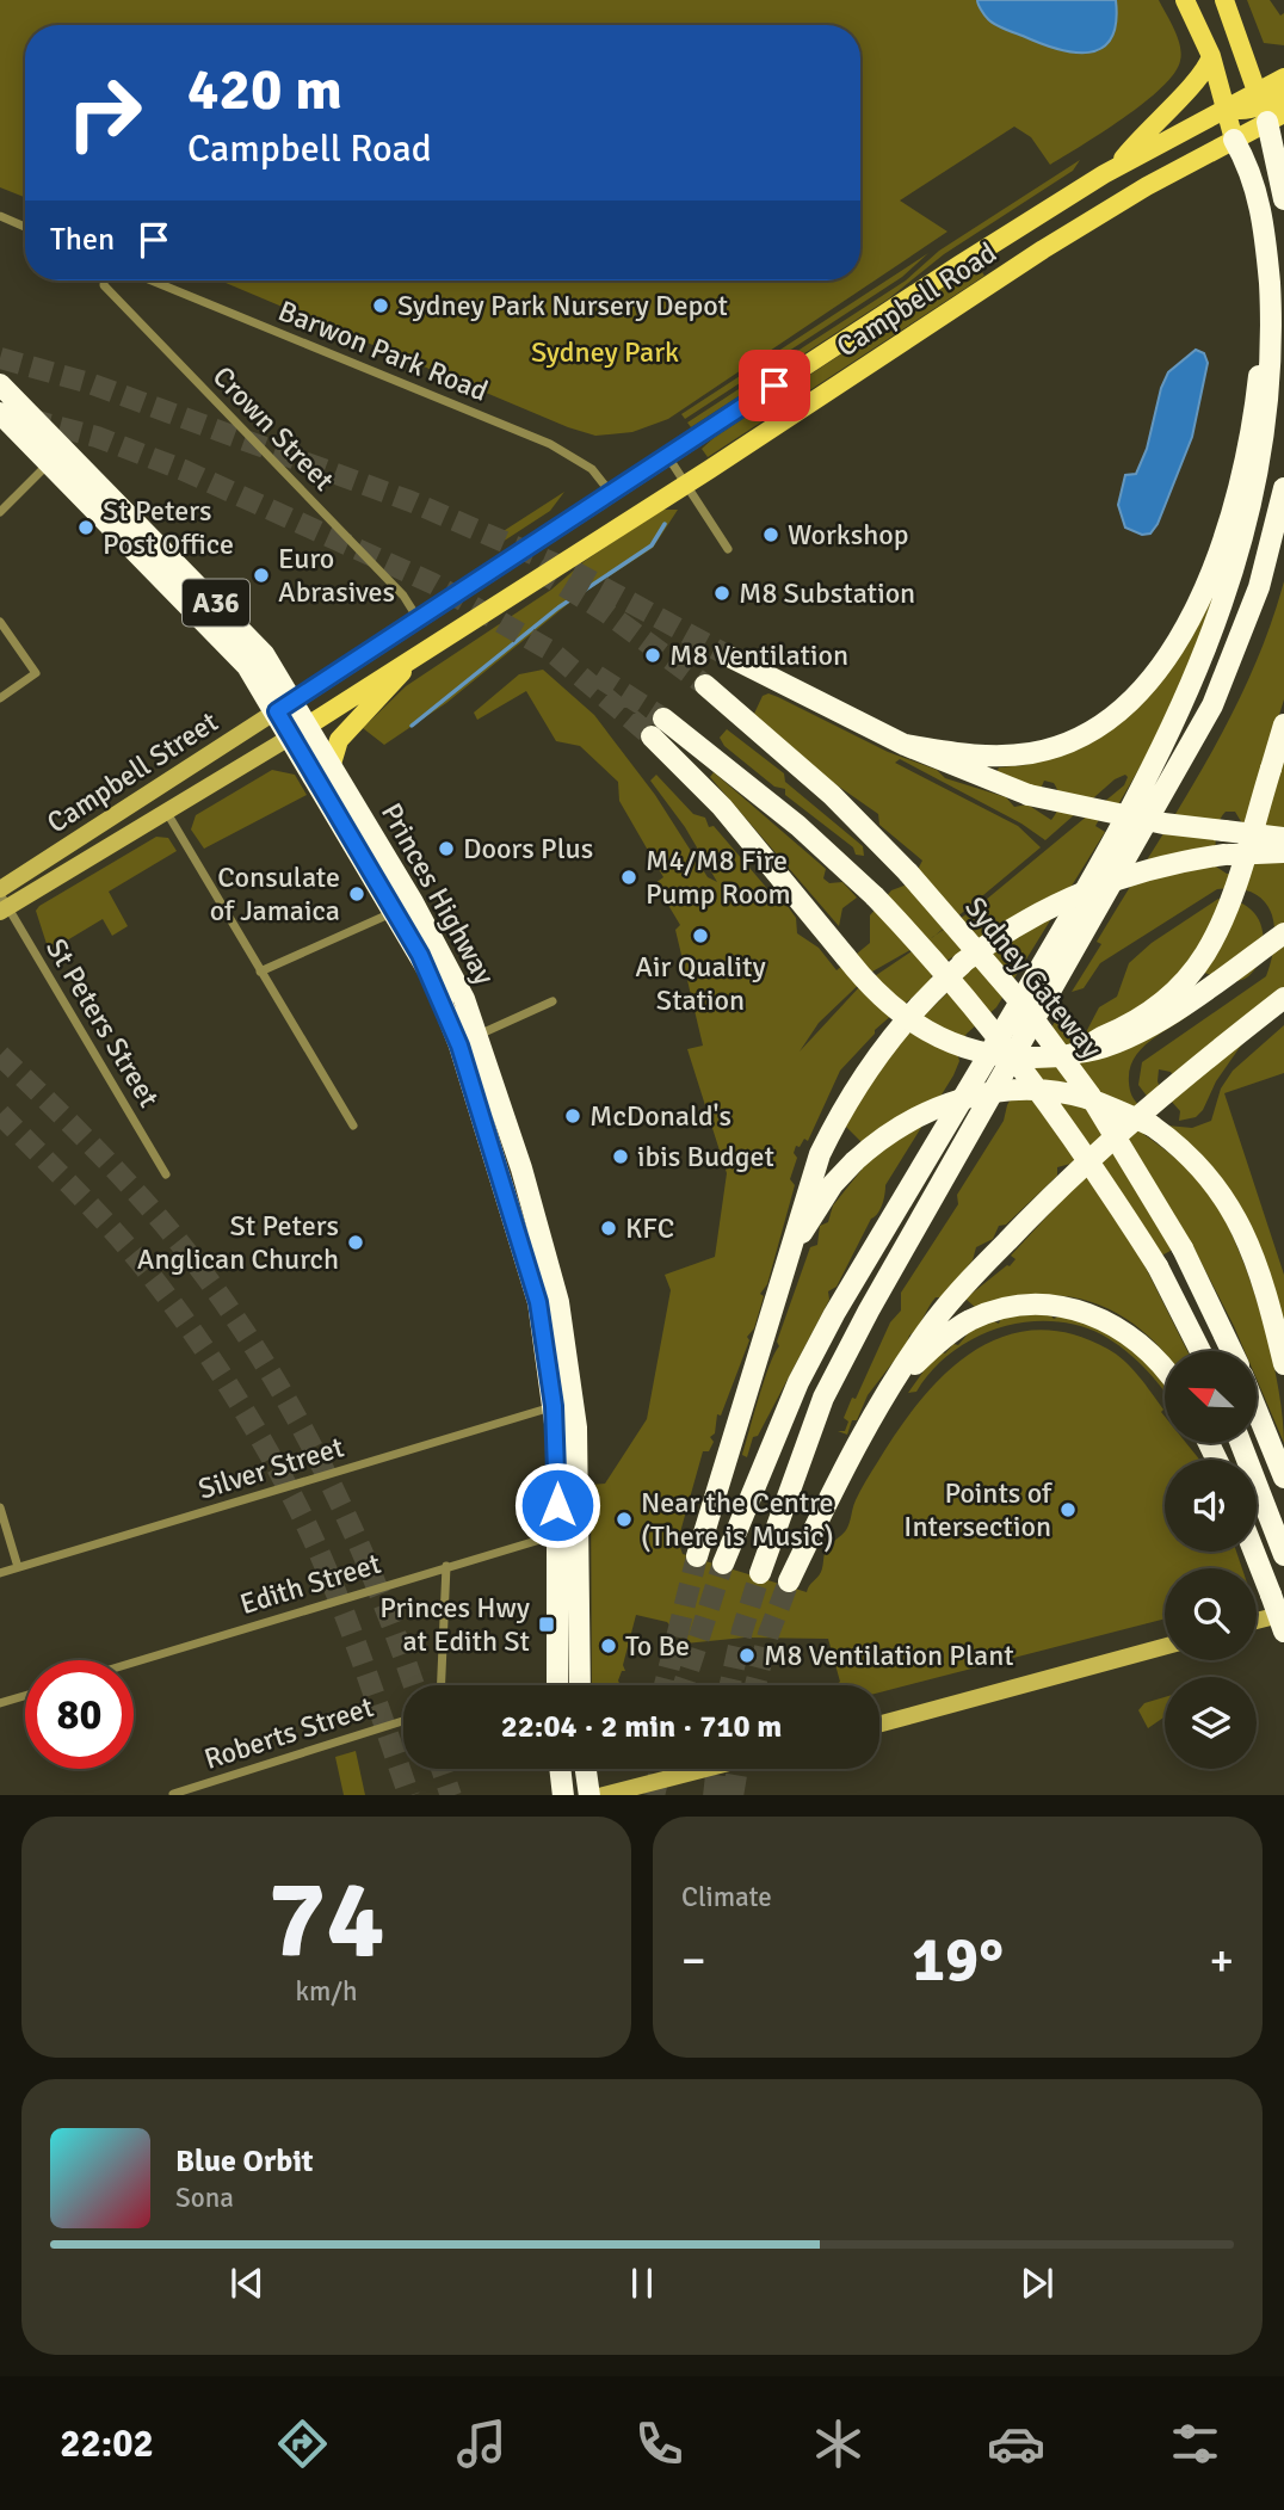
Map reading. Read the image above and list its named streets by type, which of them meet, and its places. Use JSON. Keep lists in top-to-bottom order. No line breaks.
{"streets":{"highway":["A36","Princes Highway","Sydney Gateway"],"main road":["Campbell Road","Campbell Street"],"street":["Barwon Park Road","Crown Street","St Peters Street","Silver Street","Edith Street","Roberts Street"]},"crossings":[["Campbell Road","Barwon Park Road"],["Campbell Road","Crown Street"],["Campbell Road","Campbell Street"],["Campbell Road","Princes Highway"],["Campbell Street","Princes Highway"],["Campbell Street","St Peters Street"],["Princes Highway","Silver Street"],["Princes Highway","Edith Street"]],"parks":["Sydney Park"],"places":{"other":["Sydney Park Nursery Depot","St Peters Post Office","Workshop","Euro Abrasives","M8 Substation","M8 Ventilation","Doors Plus","M4/M8 Fire Pump Room","Consulate of Jamaica","Air Quality Station","McDonald's","ibis Budget","KFC","St Peters Anglican Church","Points of Intersection","Near the Centre (There is Music)","To Be","M8 Ventilation Plant"],"transit":["Princes Hwy at Edith St"]},"north":"top left","page":{"turn":["420 m","Campbell Road"],"then":"Then","limit":"80","trip":"22:04 · 2 min · 710 m","tile":[["74","km/h"],"Climate"],"heat":["−","19°","+"],"song":["Blue Orbit","Sona"],"tabs":"22:02"}}
